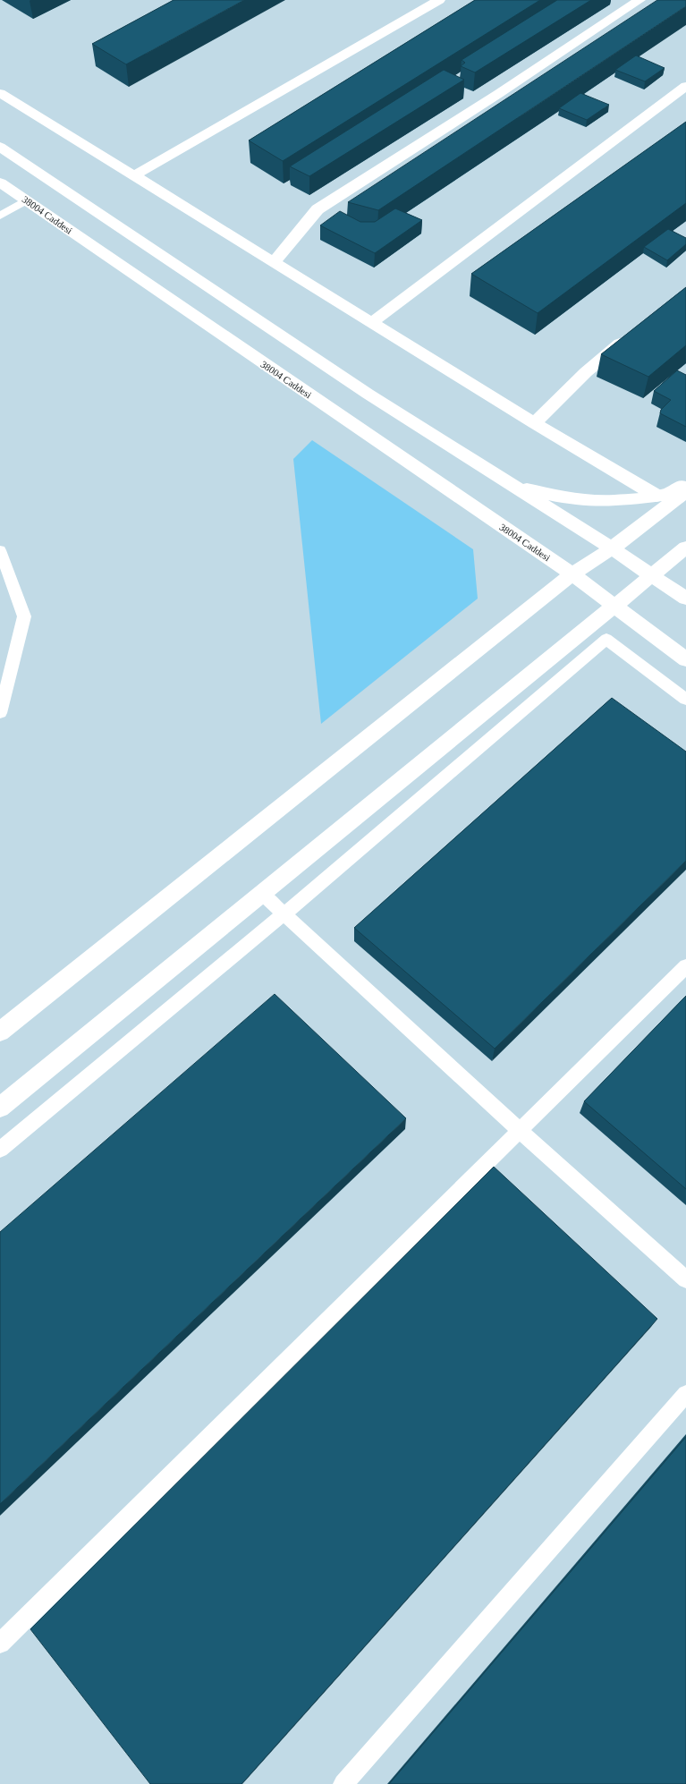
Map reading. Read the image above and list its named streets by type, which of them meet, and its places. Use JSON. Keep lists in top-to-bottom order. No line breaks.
{"streets":{"street":["38004 Caddesi"]}}
